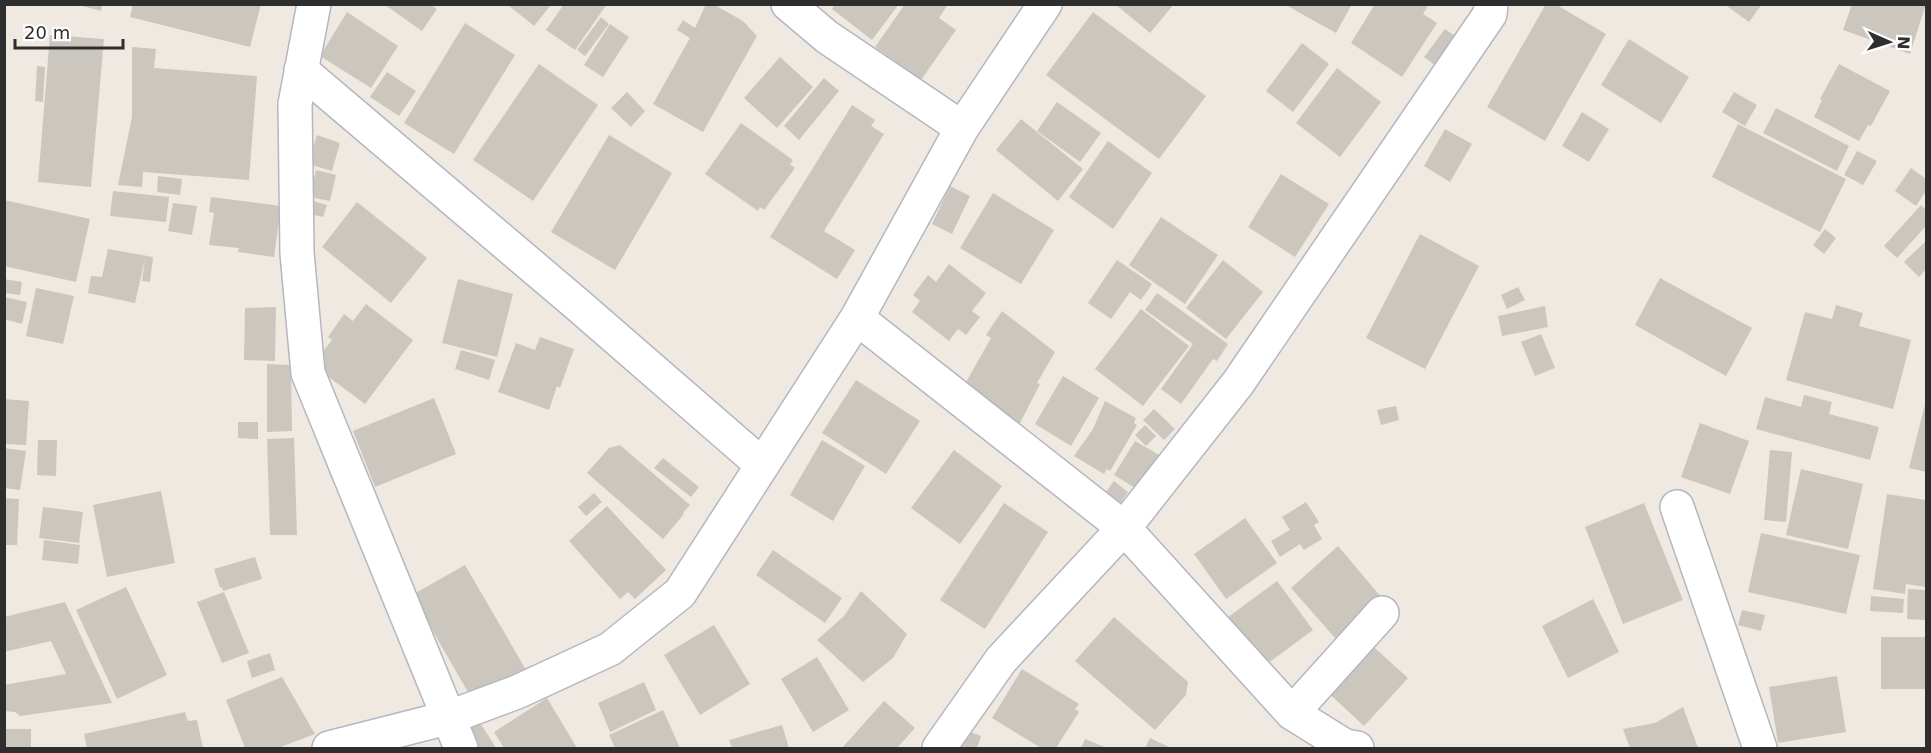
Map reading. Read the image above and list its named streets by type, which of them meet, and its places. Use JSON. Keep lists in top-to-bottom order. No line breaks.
{"scale_bar":"20 m","north":"right"}
